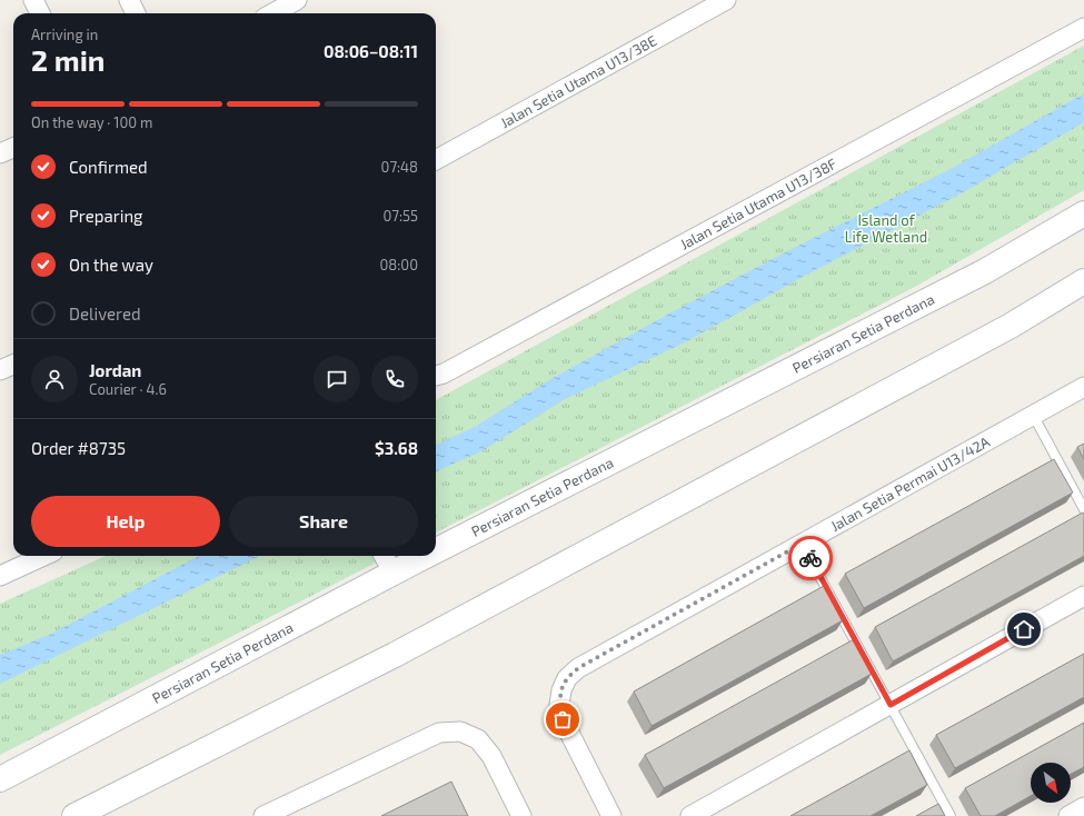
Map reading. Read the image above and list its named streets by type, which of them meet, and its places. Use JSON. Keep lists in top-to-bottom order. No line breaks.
{"streets":{"main road":["Persiaran Setia Perdana"],"street":["Jalan Setia Utama U13/38E","Jalan Setia Utama U13/38F","Jalan Setia Permai U13/42A"]},"parks":["Island of Life Wetland"],"north":"bottom right","page":{"heading":["2 min","Arriving in","08:06–08:11"],"panel":["Jordan","Courier · 4.6","Order #8735","$3.68"],"bar":"On the way · 100 m","list":[["Confirmed","07:48"],["Preparing","07:55"],["On the way","08:00"],"Delivered"],"buttons":["Help","Share"]}}
